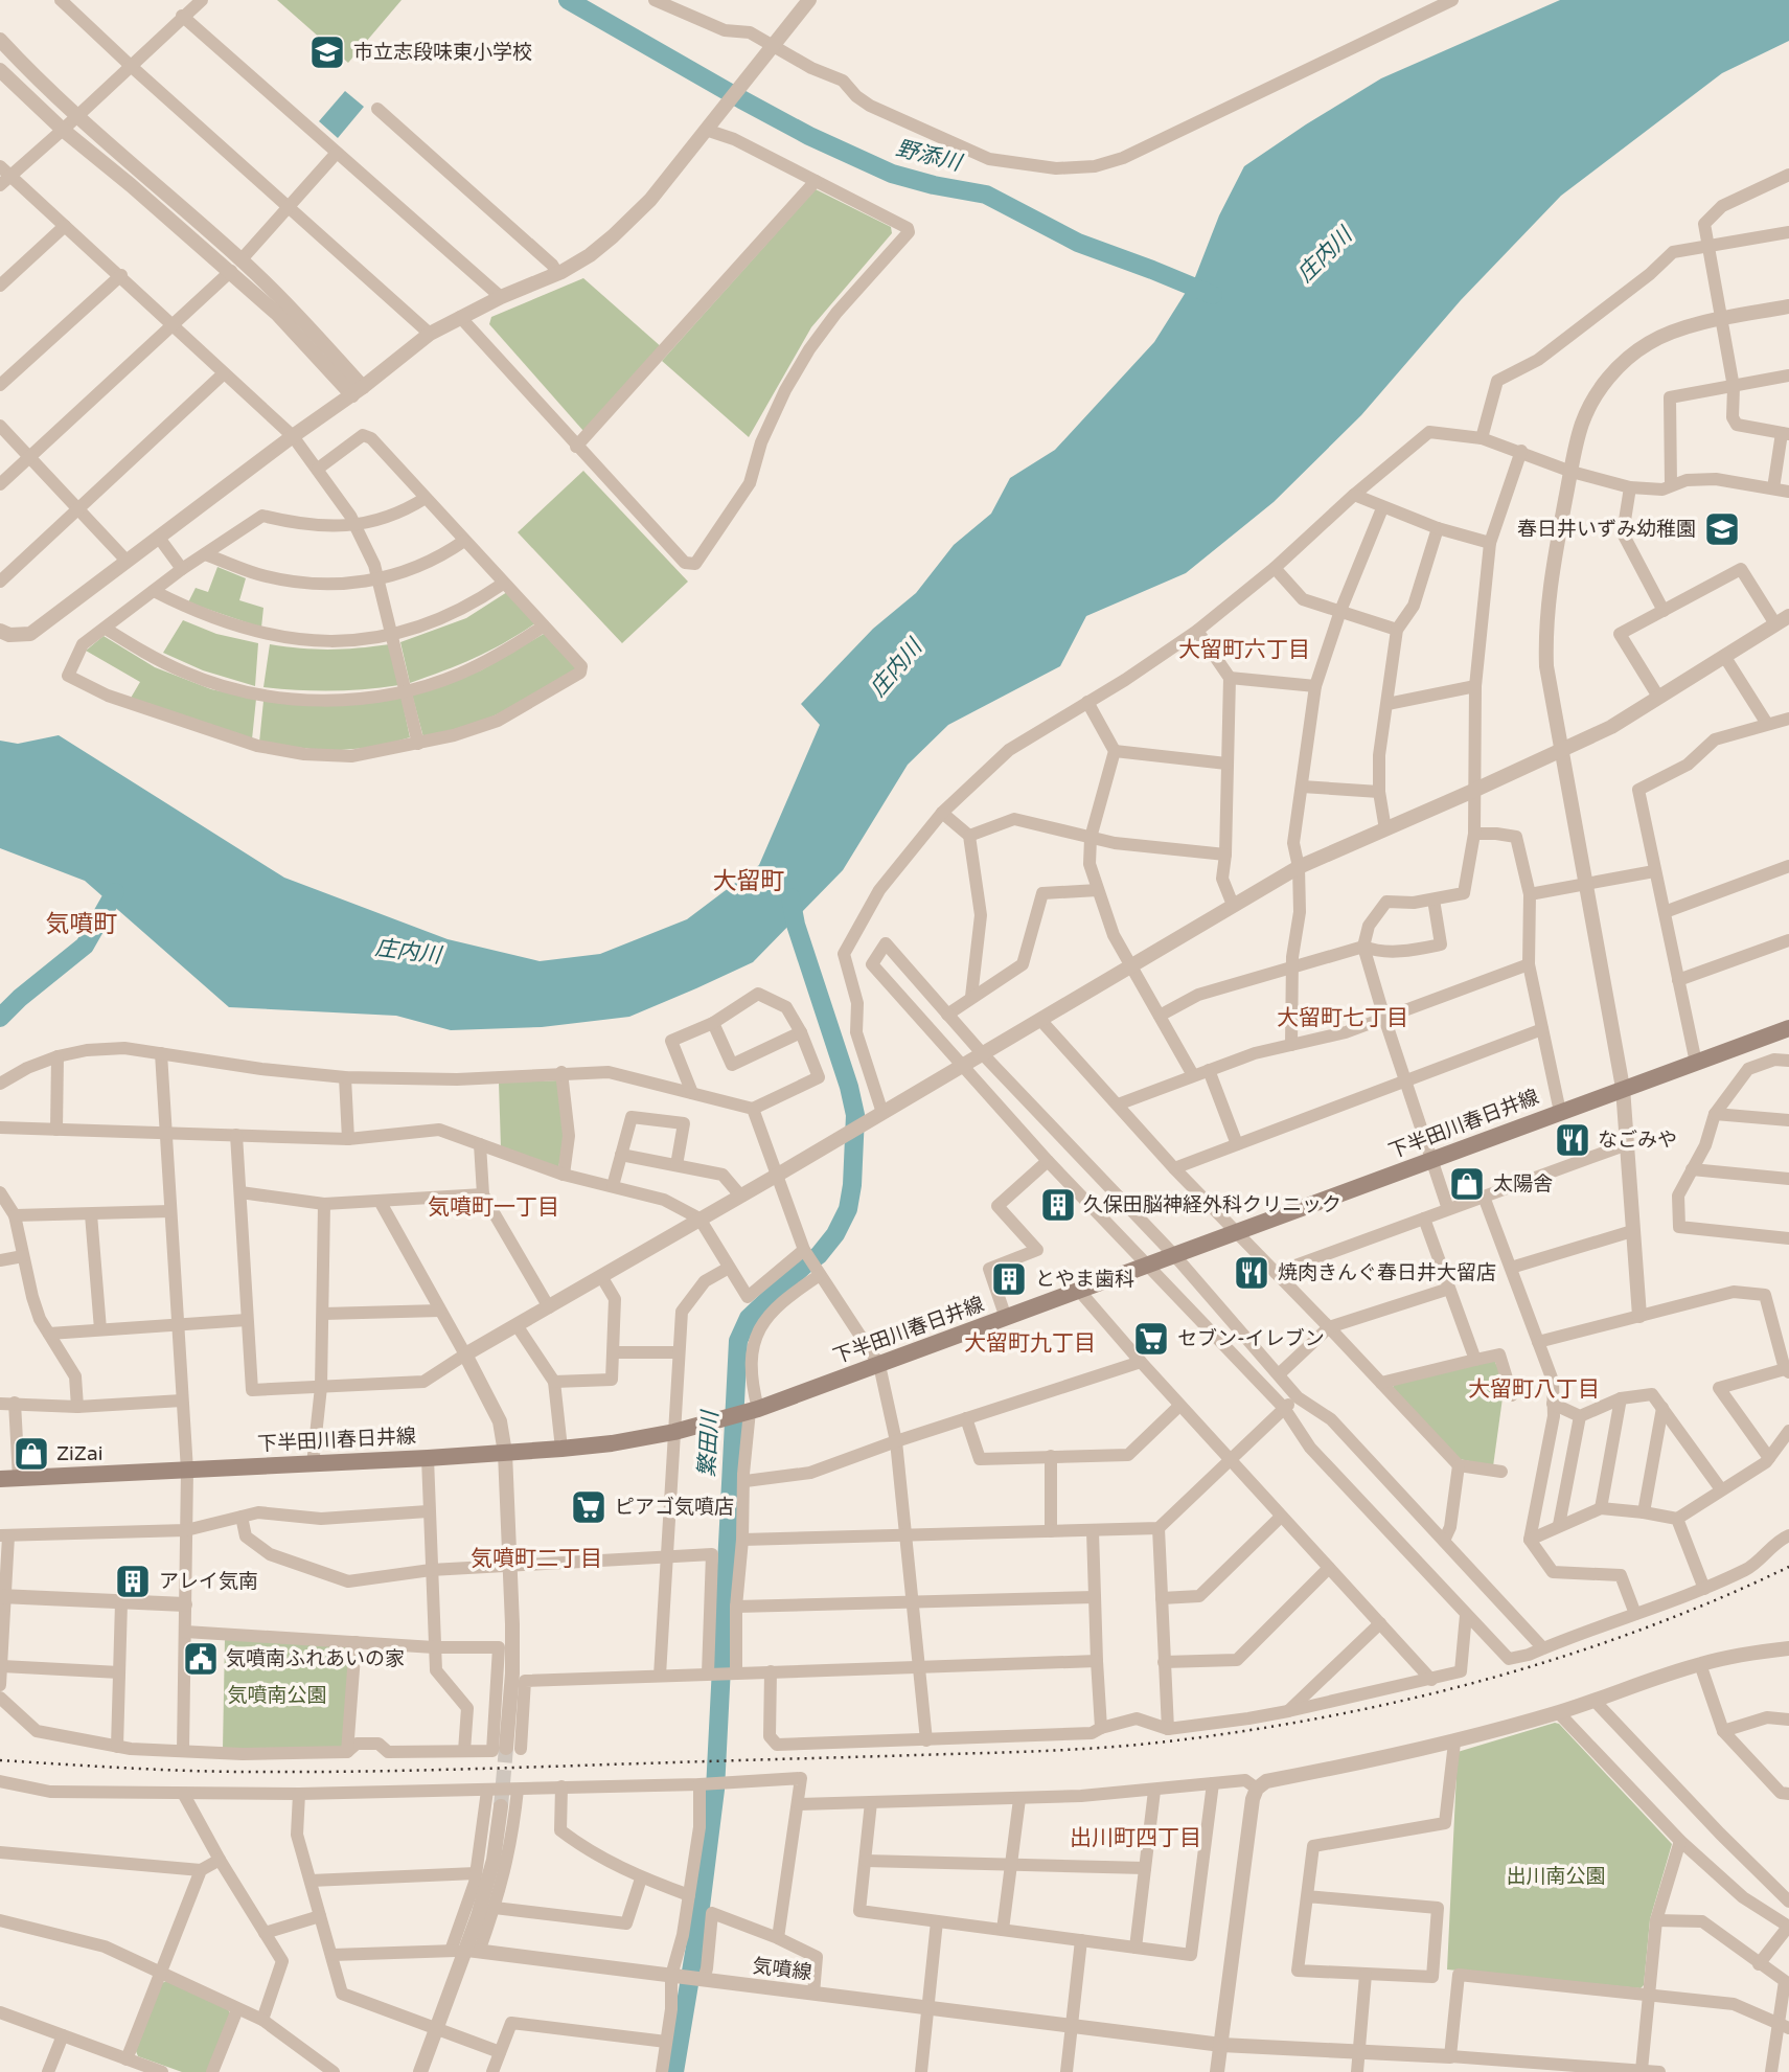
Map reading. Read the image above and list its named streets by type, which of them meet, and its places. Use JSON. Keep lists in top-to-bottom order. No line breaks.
{"streets":{"main road":["下半田川春日井線"],"street":["気噴線"]},"districts":["大留町六丁目","大留町","気噴町","大留町七丁目","気噴町一丁目","大留町九丁目","大留町八丁目","気噴町二丁目","出川町四丁目"],"water":["野添川","庄内川","繁田川"],"parks":["気噴南公園","出川南公園"],"places":{"school or university":["市立志段味東小学校","春日井いずみ幼稚園"],"restaurant":["なごみや","焼肉きんぐ春日井大留店"],"shop":["太陽舎","ZiZai"],"building":["久保田脳神経外科クリニック","とやま歯科","アレイ気南"],"supermarket":["セブン-イレブン","ピアゴ気噴店"],"public building":["気噴南ふれあいの家"]}}
